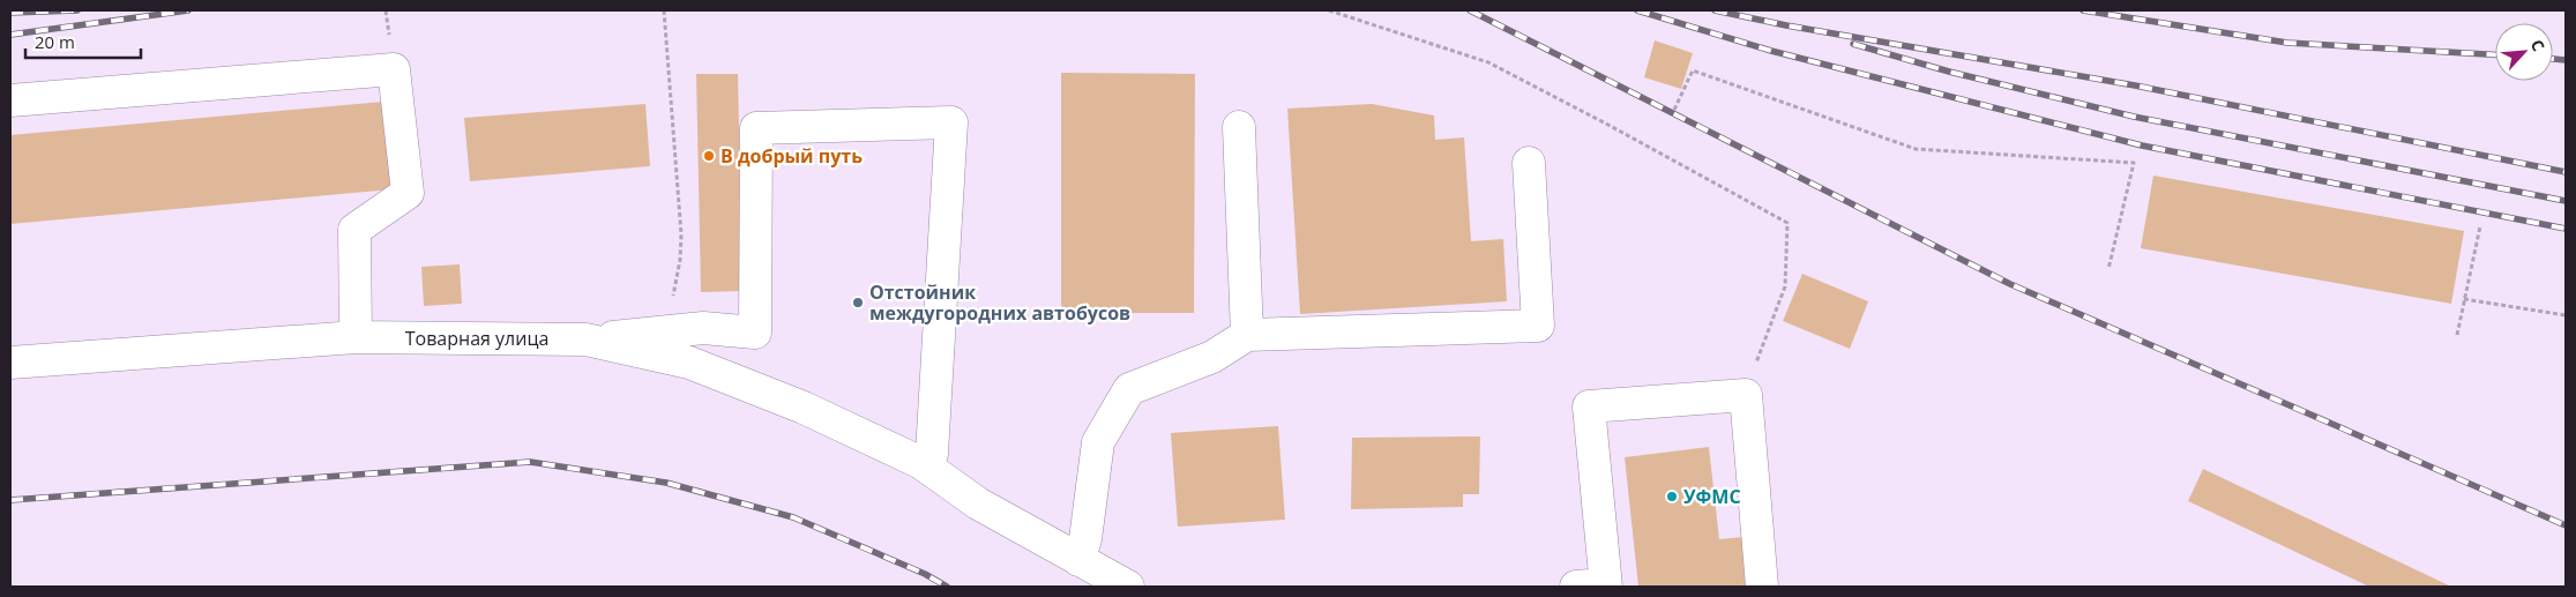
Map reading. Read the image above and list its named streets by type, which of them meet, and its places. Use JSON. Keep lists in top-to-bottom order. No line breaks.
{"streets":{"street":["Товарная улица"]},"places":["В добрый путь","Отстойник междугородних автобусов","УФМС"],"scale_bar":"20 m","north":"top right"}
